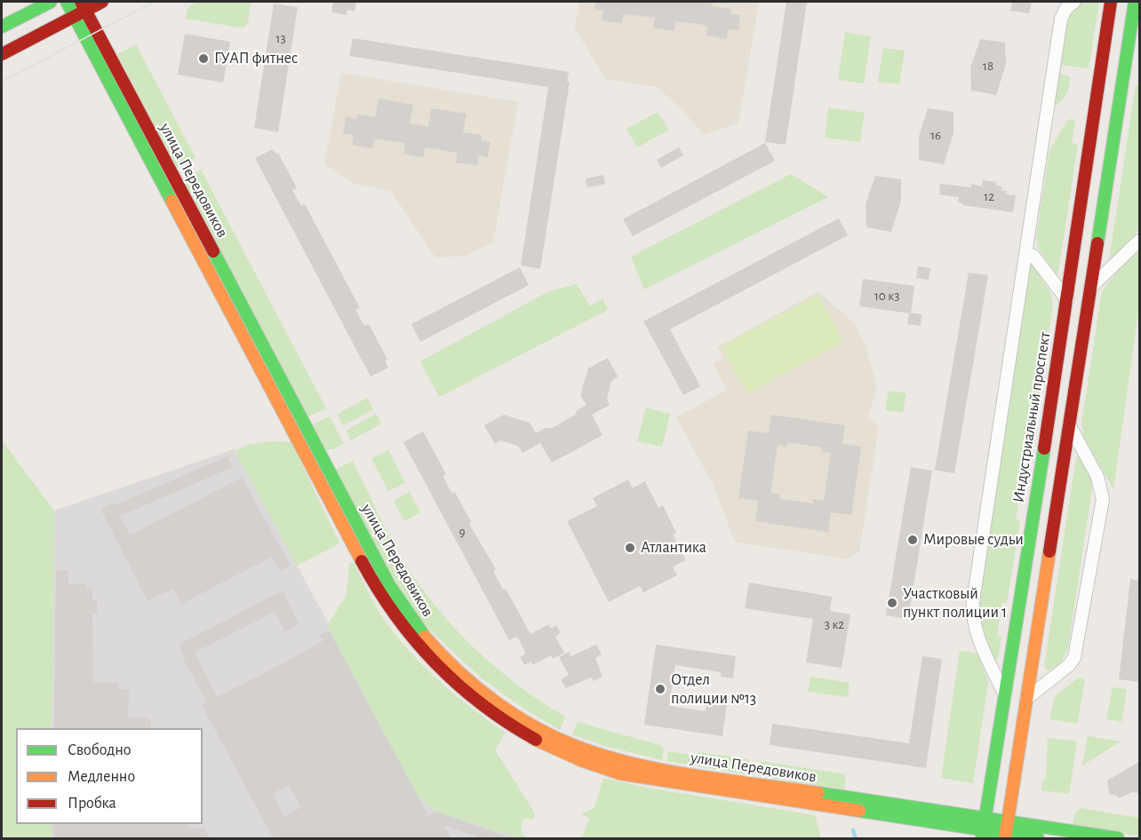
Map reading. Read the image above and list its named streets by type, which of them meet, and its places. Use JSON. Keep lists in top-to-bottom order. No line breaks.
{"streets":{"main road":["улица Передовиков","Индустриальный проспект"]},"crossings":[["улица Передовиков","Индустриальный проспект"]],"places":["ГУАП фитнес","Мировые судьи","Атлантика","Участковый пункт полиции 1","Отдел полиции №13"],"house_numbers":["13","18","16","12","10 к3","9","3 к2"],"legend":["Свободно","Медленно","Пробка"]}
